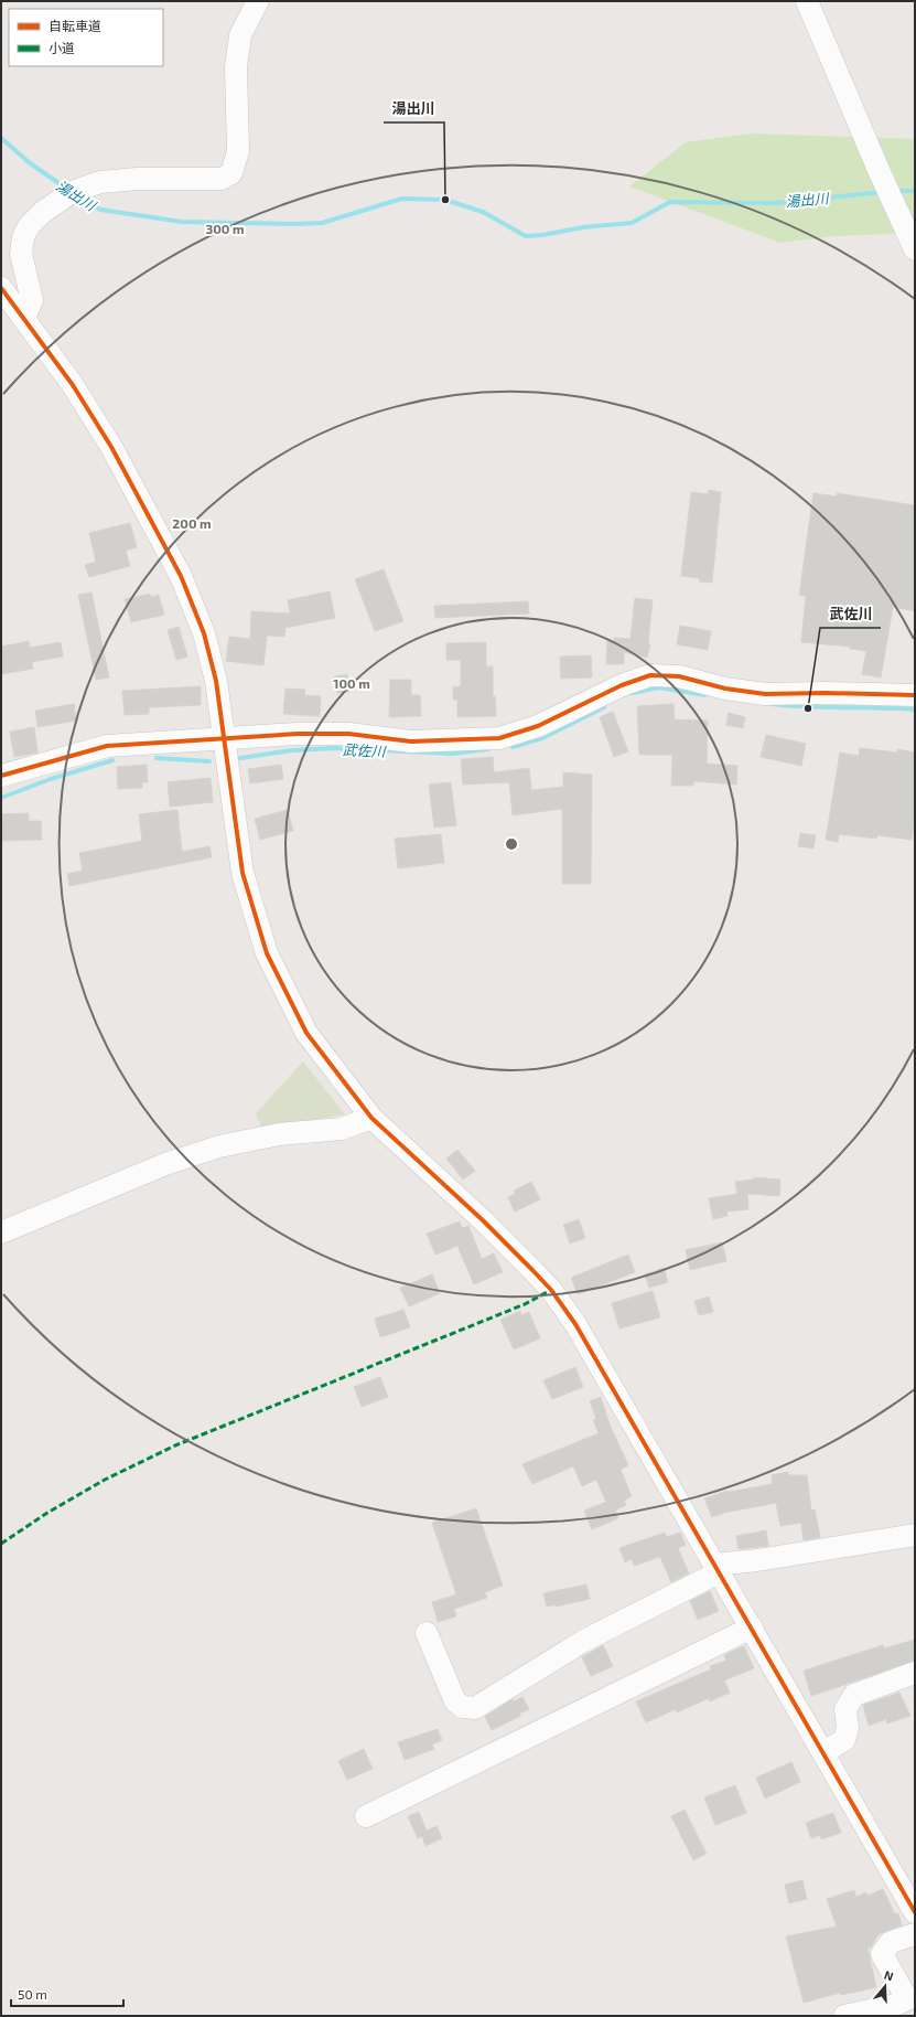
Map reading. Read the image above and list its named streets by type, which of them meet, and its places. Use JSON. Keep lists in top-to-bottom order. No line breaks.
{"water":["湯出川","武佐川"],"places":["湯出川","武佐川"],"legend":["自転車道","小道"],"scale_bar":"50 m","north":"top","rings":["300 m","200 m","100 m"]}
